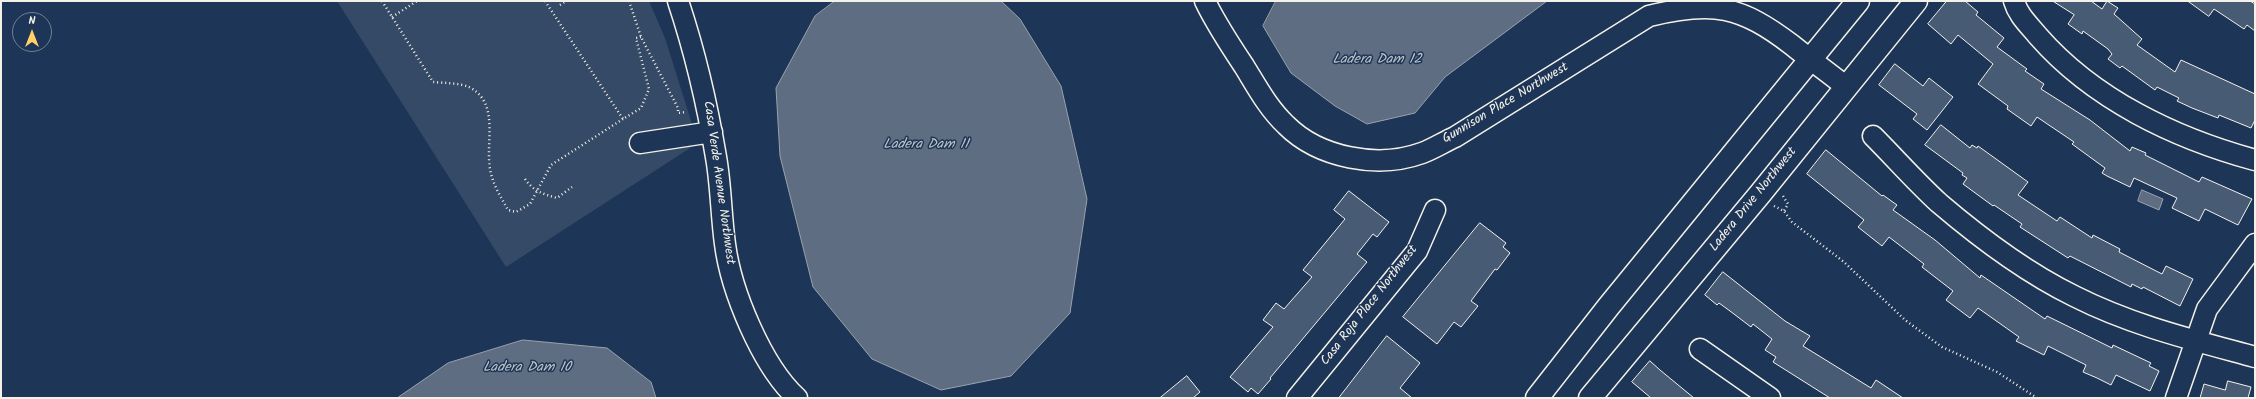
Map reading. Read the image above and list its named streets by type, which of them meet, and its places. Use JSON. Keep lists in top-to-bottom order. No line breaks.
{"streets":{"main road":["Ladera Drive Northwest"],"street":["Gunnison Place Northwest","Casa Verde Avenue Northwest","Casa Roja Place Northwest"]},"crossings":[["Gunnison Place Northwest","Ladera Drive Northwest"]],"water":["Ladera Dam 12","Ladera Dam 11","Ladera Dam 10"],"north":"top"}
